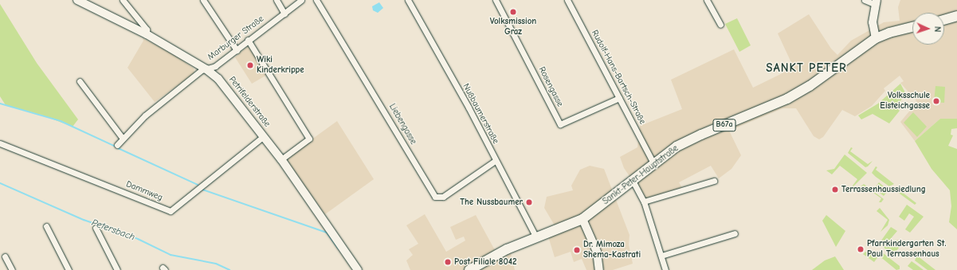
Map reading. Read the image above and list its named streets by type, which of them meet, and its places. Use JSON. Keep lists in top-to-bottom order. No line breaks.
{"streets":{"main road":["Petrifelderstraße","B67a","Sankt-Peter-Hauptstraße"],"street":["Marburger Straße","Rudolf-Hans-Bartsch-Straße","Rosengasse","Nußbaumerstraße","Liebengasse","Dammweg"]},"crossings":[["Marburger Straße","Petrifelderstraße"],["Rudolf-Hans-Bartsch-Straße","Rosengasse"],["Rudolf-Hans-Bartsch-Straße","Sankt-Peter-Hauptstraße"],["Petrifelderstraße","Dammweg"],["Nußbaumerstraße","Liebengasse"],["Nußbaumerstraße","Sankt-Peter-Hauptstraße"],["B67a","Sankt-Peter-Hauptstraße"]],"districts":["SANKT PETER"],"water":["Petersbach"],"places":["Volksmission Graz","Wiki Kinderkrippe","Volksschule Eisteichgasse","Terrassenhaussiedlung","The Nussbaumer","Pfarrkindergarten St. Paul Terrassenhaus","Dr. Mimoza Shema-Kastrati","Post Filiale 8042"],"north":"right"}
